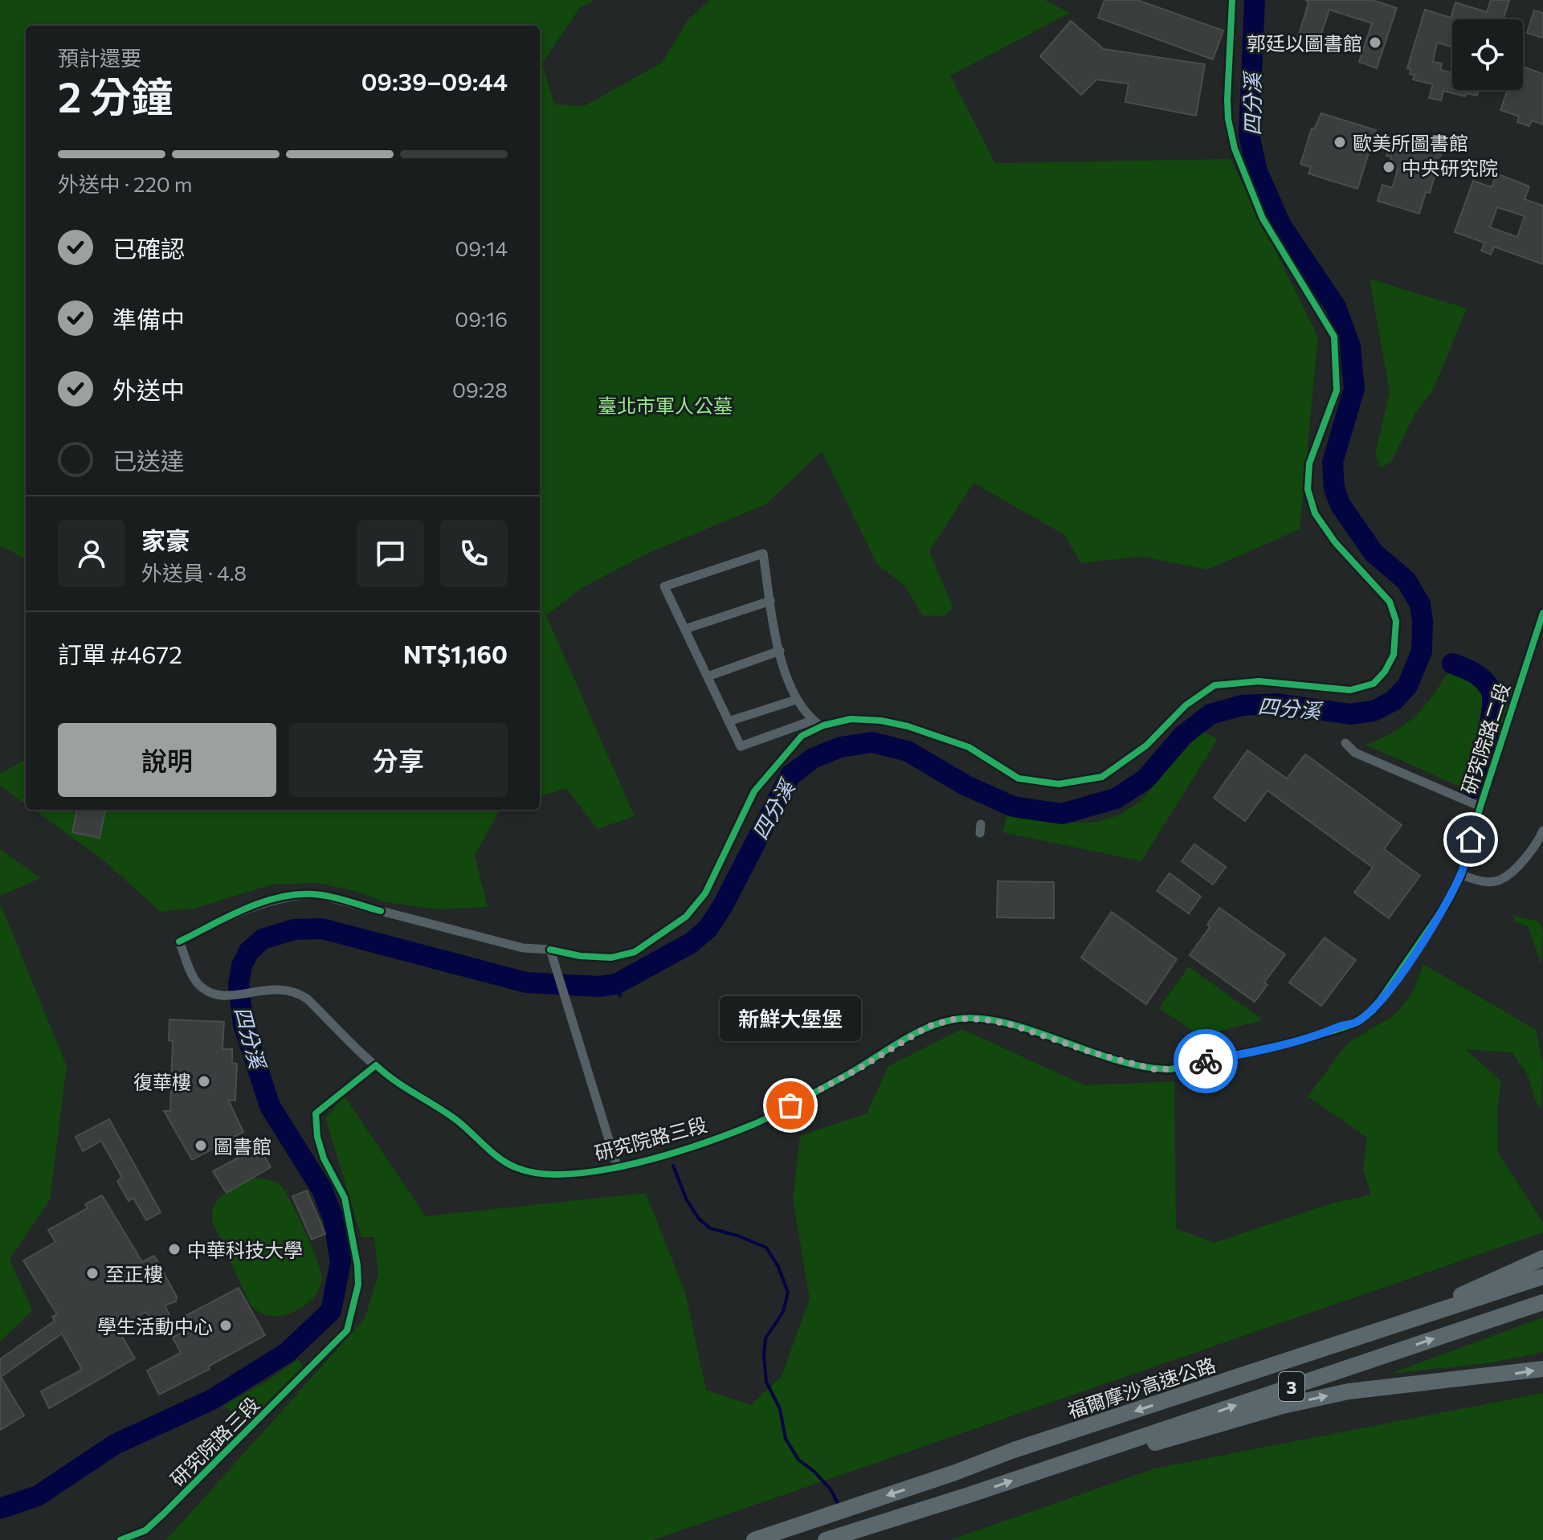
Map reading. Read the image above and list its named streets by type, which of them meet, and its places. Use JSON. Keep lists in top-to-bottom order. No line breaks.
{"streets":{"highway":["3","福爾摩沙高速公路"],"street":["研究院路二段","研究院路三段"]},"crossings":[["研究院路二段","研究院路三段"]],"water":["四分溪"],"parks":["臺北市軍人公墓"],"places":["郭廷以圖書館","歐美所圖書館","中央研究院","復華樓","新鮮大堡堡","圖書館","中華科技大學","至正樓","學生活動中心"],"page":{"heading":["2 分鐘","預計還要","09:39–09:44"],"panel":["家豪","外送員 · 4.8","訂單 #4672","NT$1,160"],"bar":"外送中 · 220 m","list":[["已確認","09:14"],["準備中","09:16"],["外送中","09:28"],"已送達"],"buttons":["說明","分享"],"bubble":"新鮮大堡堡"}}
